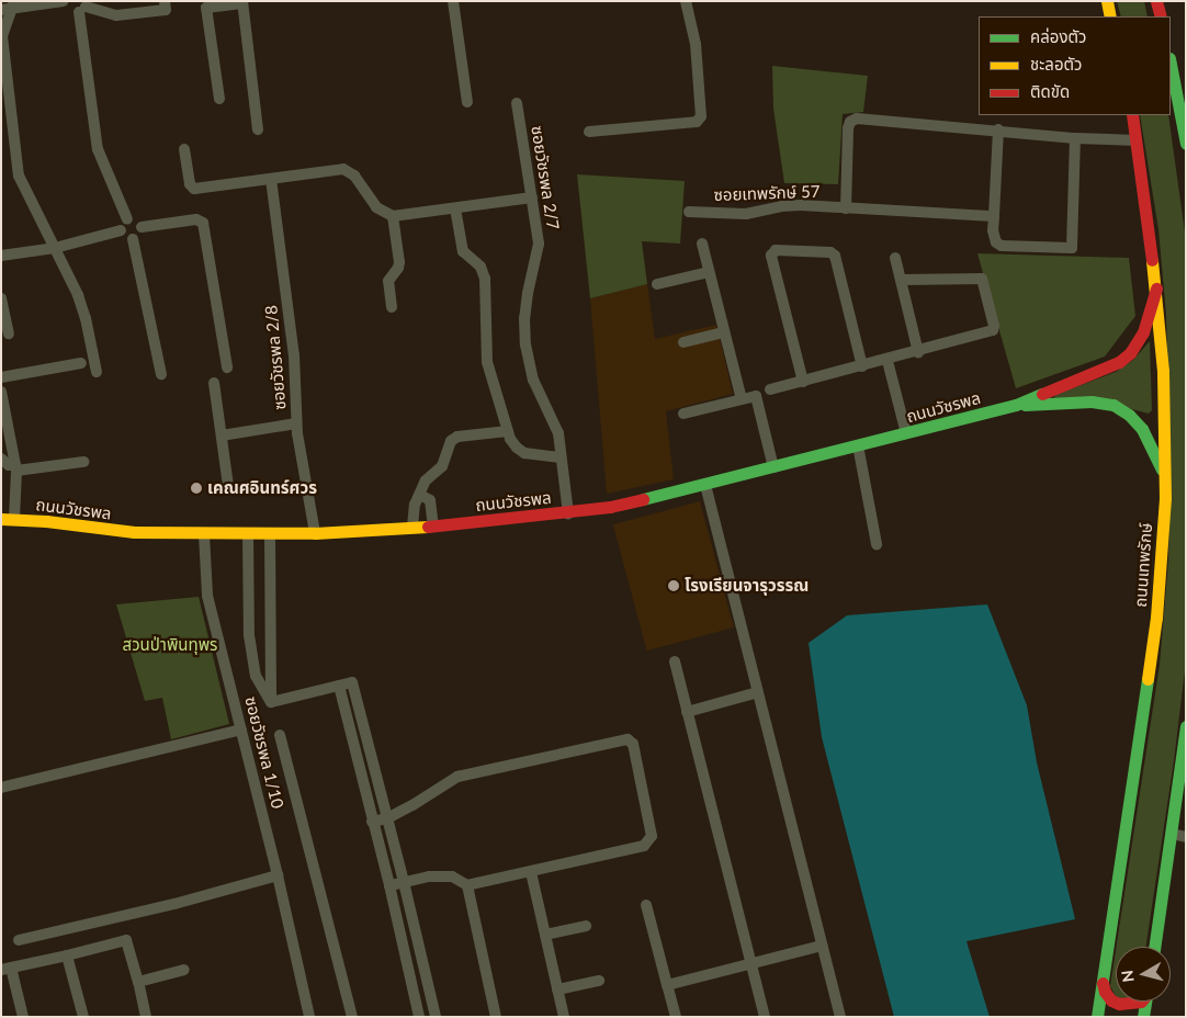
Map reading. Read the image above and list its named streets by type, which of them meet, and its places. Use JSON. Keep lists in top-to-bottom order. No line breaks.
{"streets":{"street":["ซอยวัชรพล 2/7","ซอยเทพรักษ์ 57","ซอยวัชรพล 2/8","ถนนวัชรพล","ถนนเทพรักษ์","ซอยวัชรพล 1/10"]},"crossings":[["ซอยวัชรพล 2/7","ถนนวัชรพล"],["ซอยวัชรพล 2/8","ถนนวัชรพล"],["ถนนวัชรพล","ถนนเทพรักษ์"],["ถนนวัชรพล","ซอยวัชรพล 1/10"]],"parks":["สวนป่าพินทุพร"],"places":["เคณศอินทร์ศวร","โรงเรียนจารุวรรณ"],"legend":["คล่องตัว","ชะลอตัว","ติดขัด"],"north":"left"}
